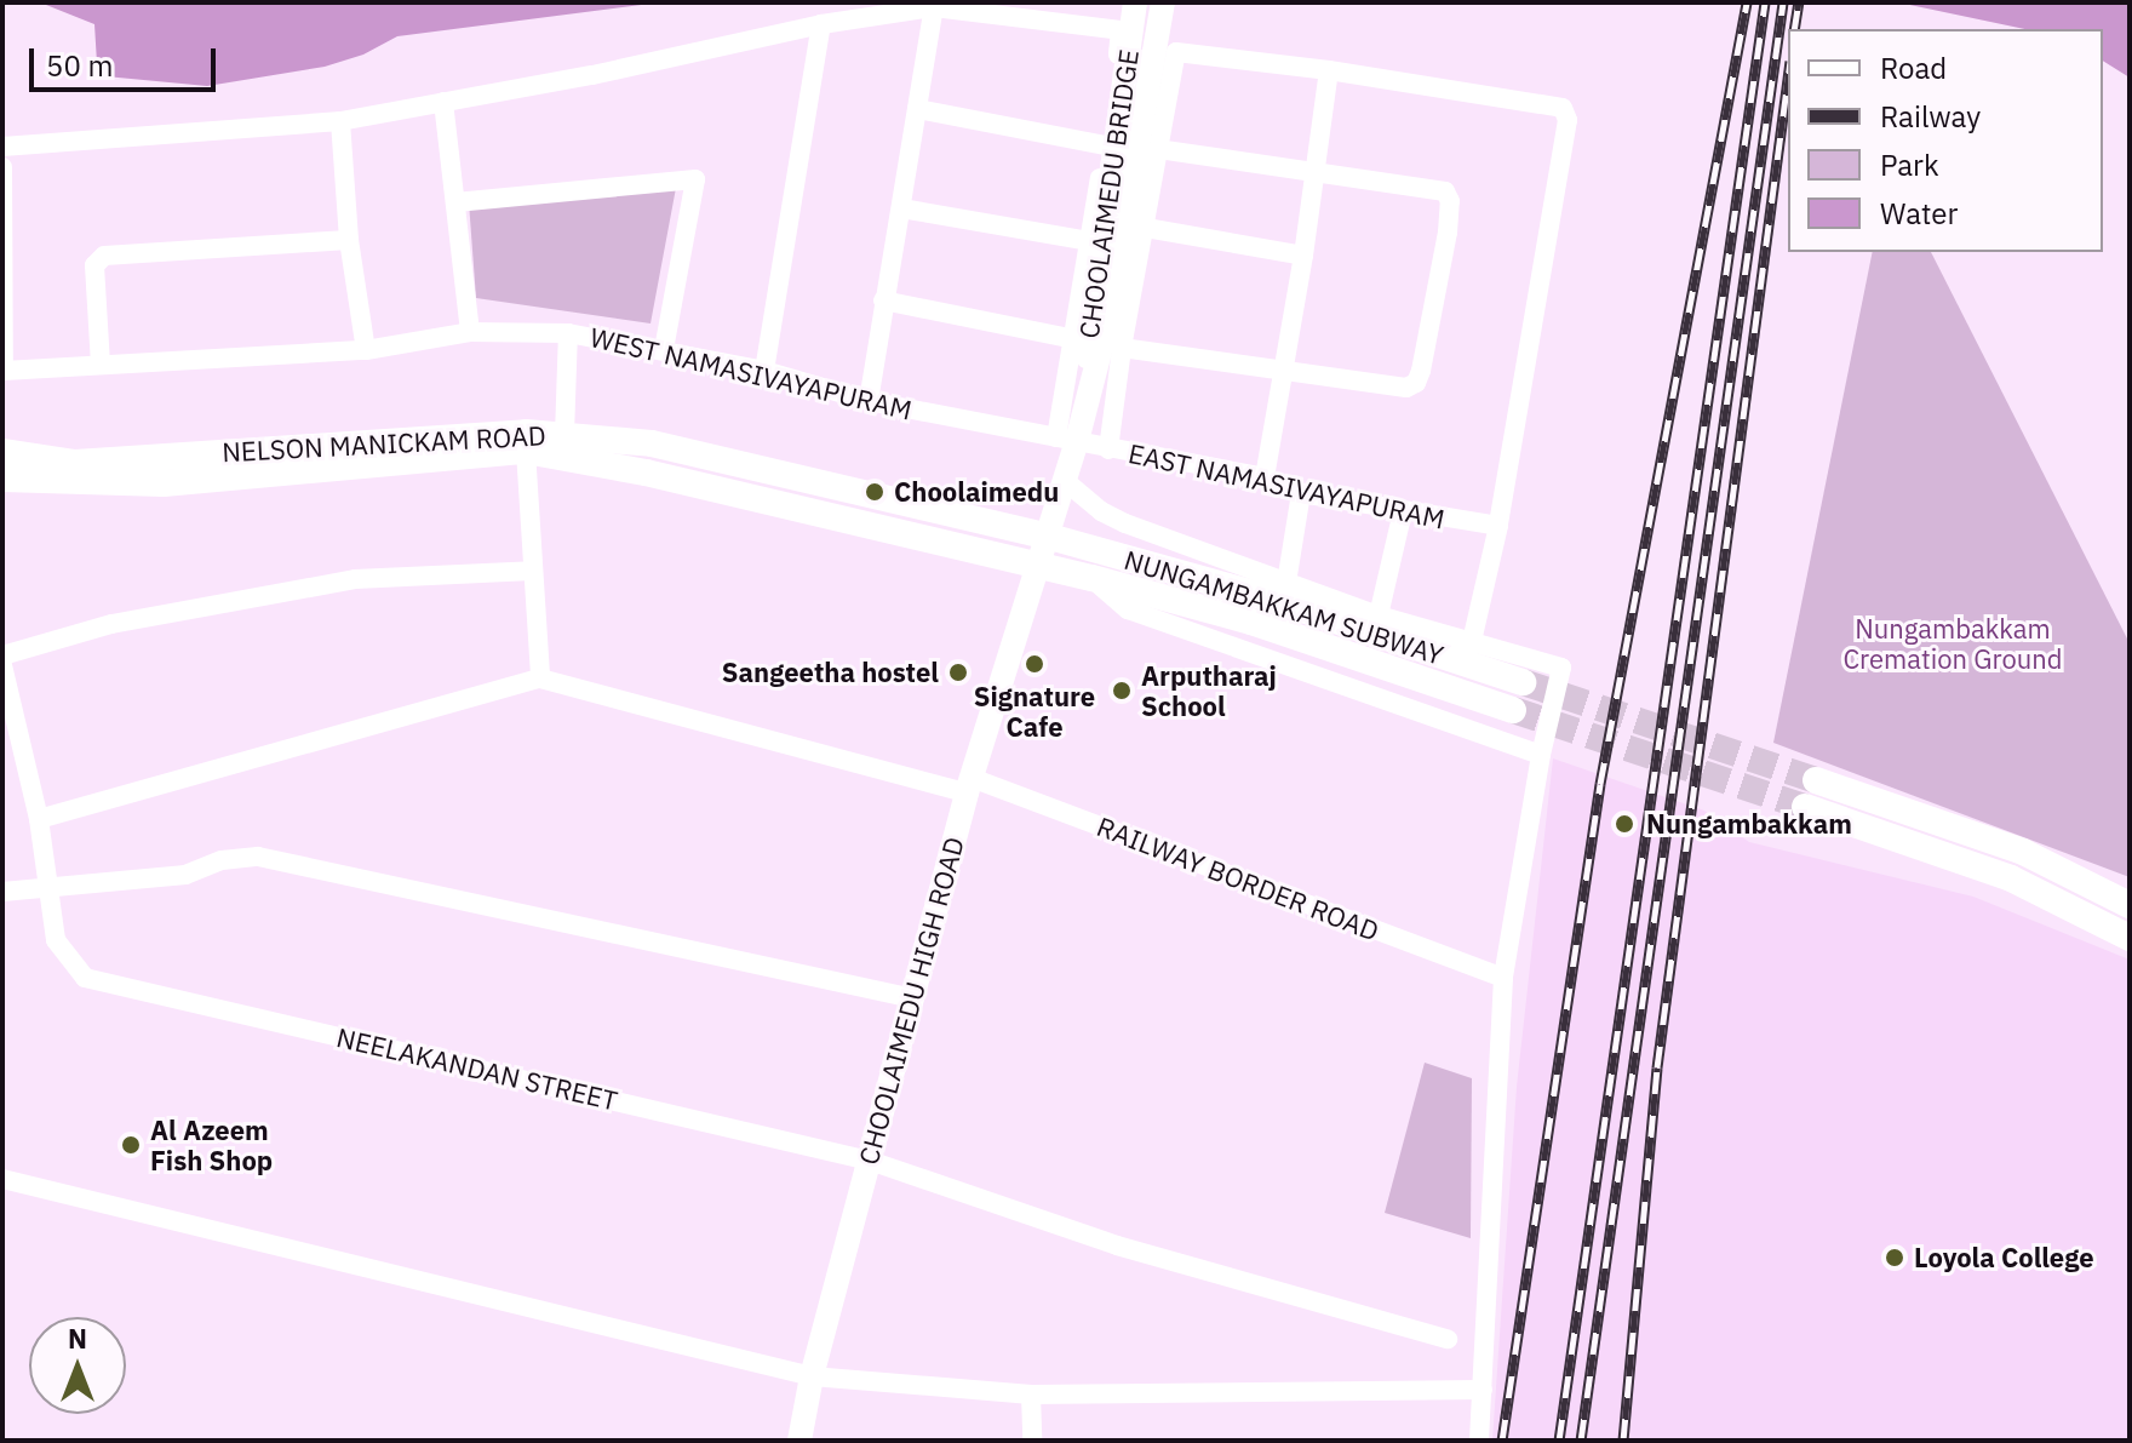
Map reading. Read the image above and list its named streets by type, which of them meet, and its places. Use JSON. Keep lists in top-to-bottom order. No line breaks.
{"streets":{"main road":["NELSON MANICKAM ROAD","NUNGAMBAKKAM SUBWAY"],"street":["CHOOLAIMEDU BRIDGE","WEST NAMASIVAYAPURAM","EAST NAMASIVAYAPURAM","RAILWAY BORDER ROAD","CHOOLAIMEDU HIGH ROAD","NEELAKANDAN STREET"]},"crossings":[["WEST NAMASIVAYAPURAM","EAST NAMASIVAYAPURAM"],["NELSON MANICKAM ROAD","NUNGAMBAKKAM SUBWAY"],["NELSON MANICKAM ROAD","CHOOLAIMEDU HIGH ROAD"],["NUNGAMBAKKAM SUBWAY","CHOOLAIMEDU HIGH ROAD"],["RAILWAY BORDER ROAD","CHOOLAIMEDU HIGH ROAD"],["CHOOLAIMEDU HIGH ROAD","NEELAKANDAN STREET"]],"parks":["Nungambakkam Cremation Ground"],"places":["Choolaimedu","Signature Cafe","Sangeetha hostel","Arputharaj School","Nungambakkam","Al Azeem Fish Shop","Loyola College"],"legend":["Road","Railway","Park","Water"],"scale_bar":"50 m","north":"top"}
